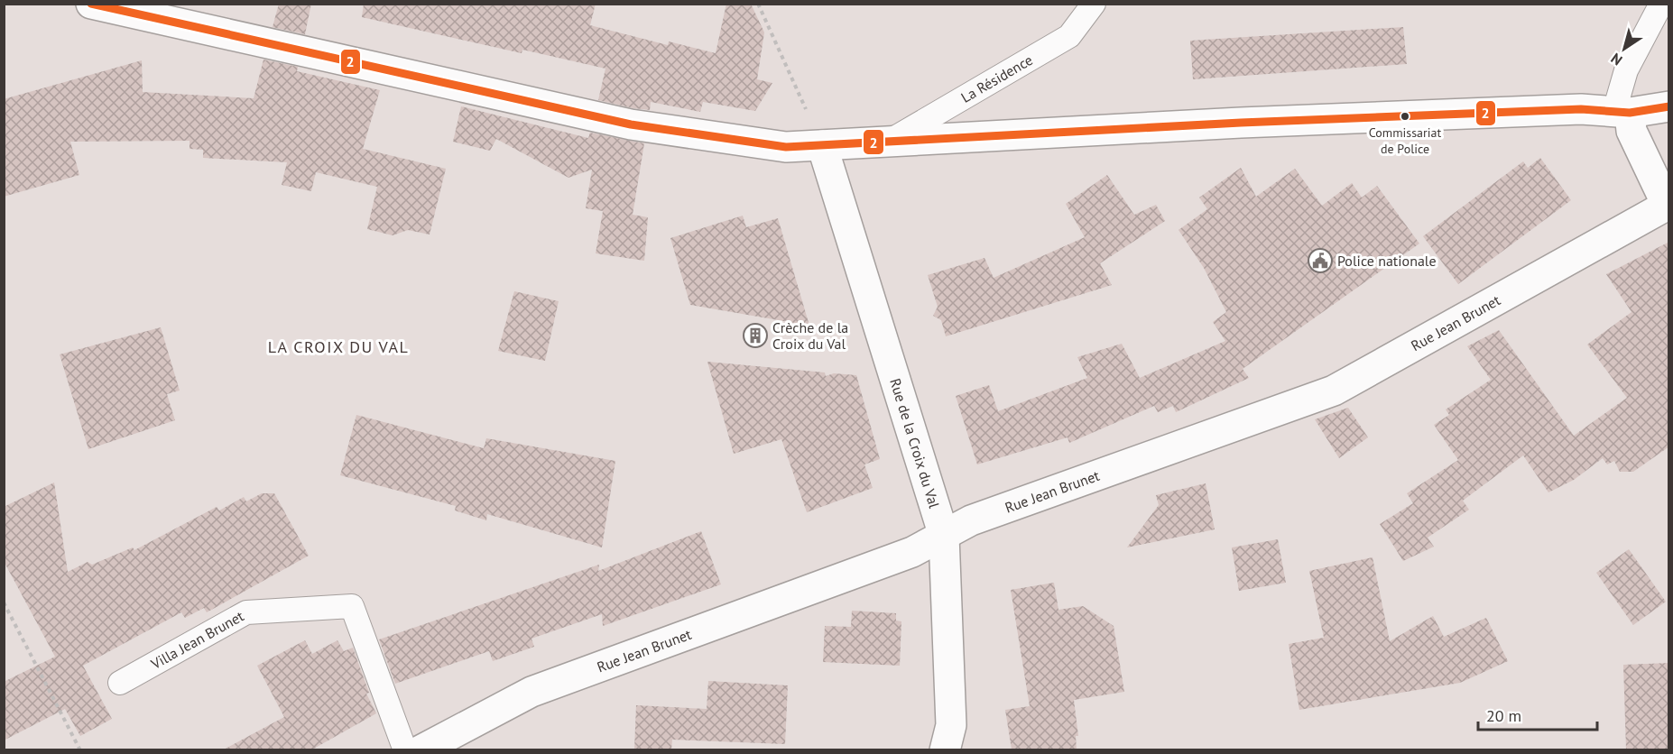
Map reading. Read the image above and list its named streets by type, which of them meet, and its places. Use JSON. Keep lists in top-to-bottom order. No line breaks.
{"streets":{"street":["Rue Jean Brunet","Rue de la Croix du Val"],"lane":["La Résidence","Villa Jean Brunet"]},"crossings":[["Rue Jean Brunet","Rue de la Croix du Val"]],"districts":["LA CROIX DU VAL"],"places":{"other":["Commissariat de Police"],"public building":["Police nationale"],"building":["Crèche de la Croix du Val"]},"lines":["transit line 2"],"scale_bar":"20 m","north":"bottom left"}
